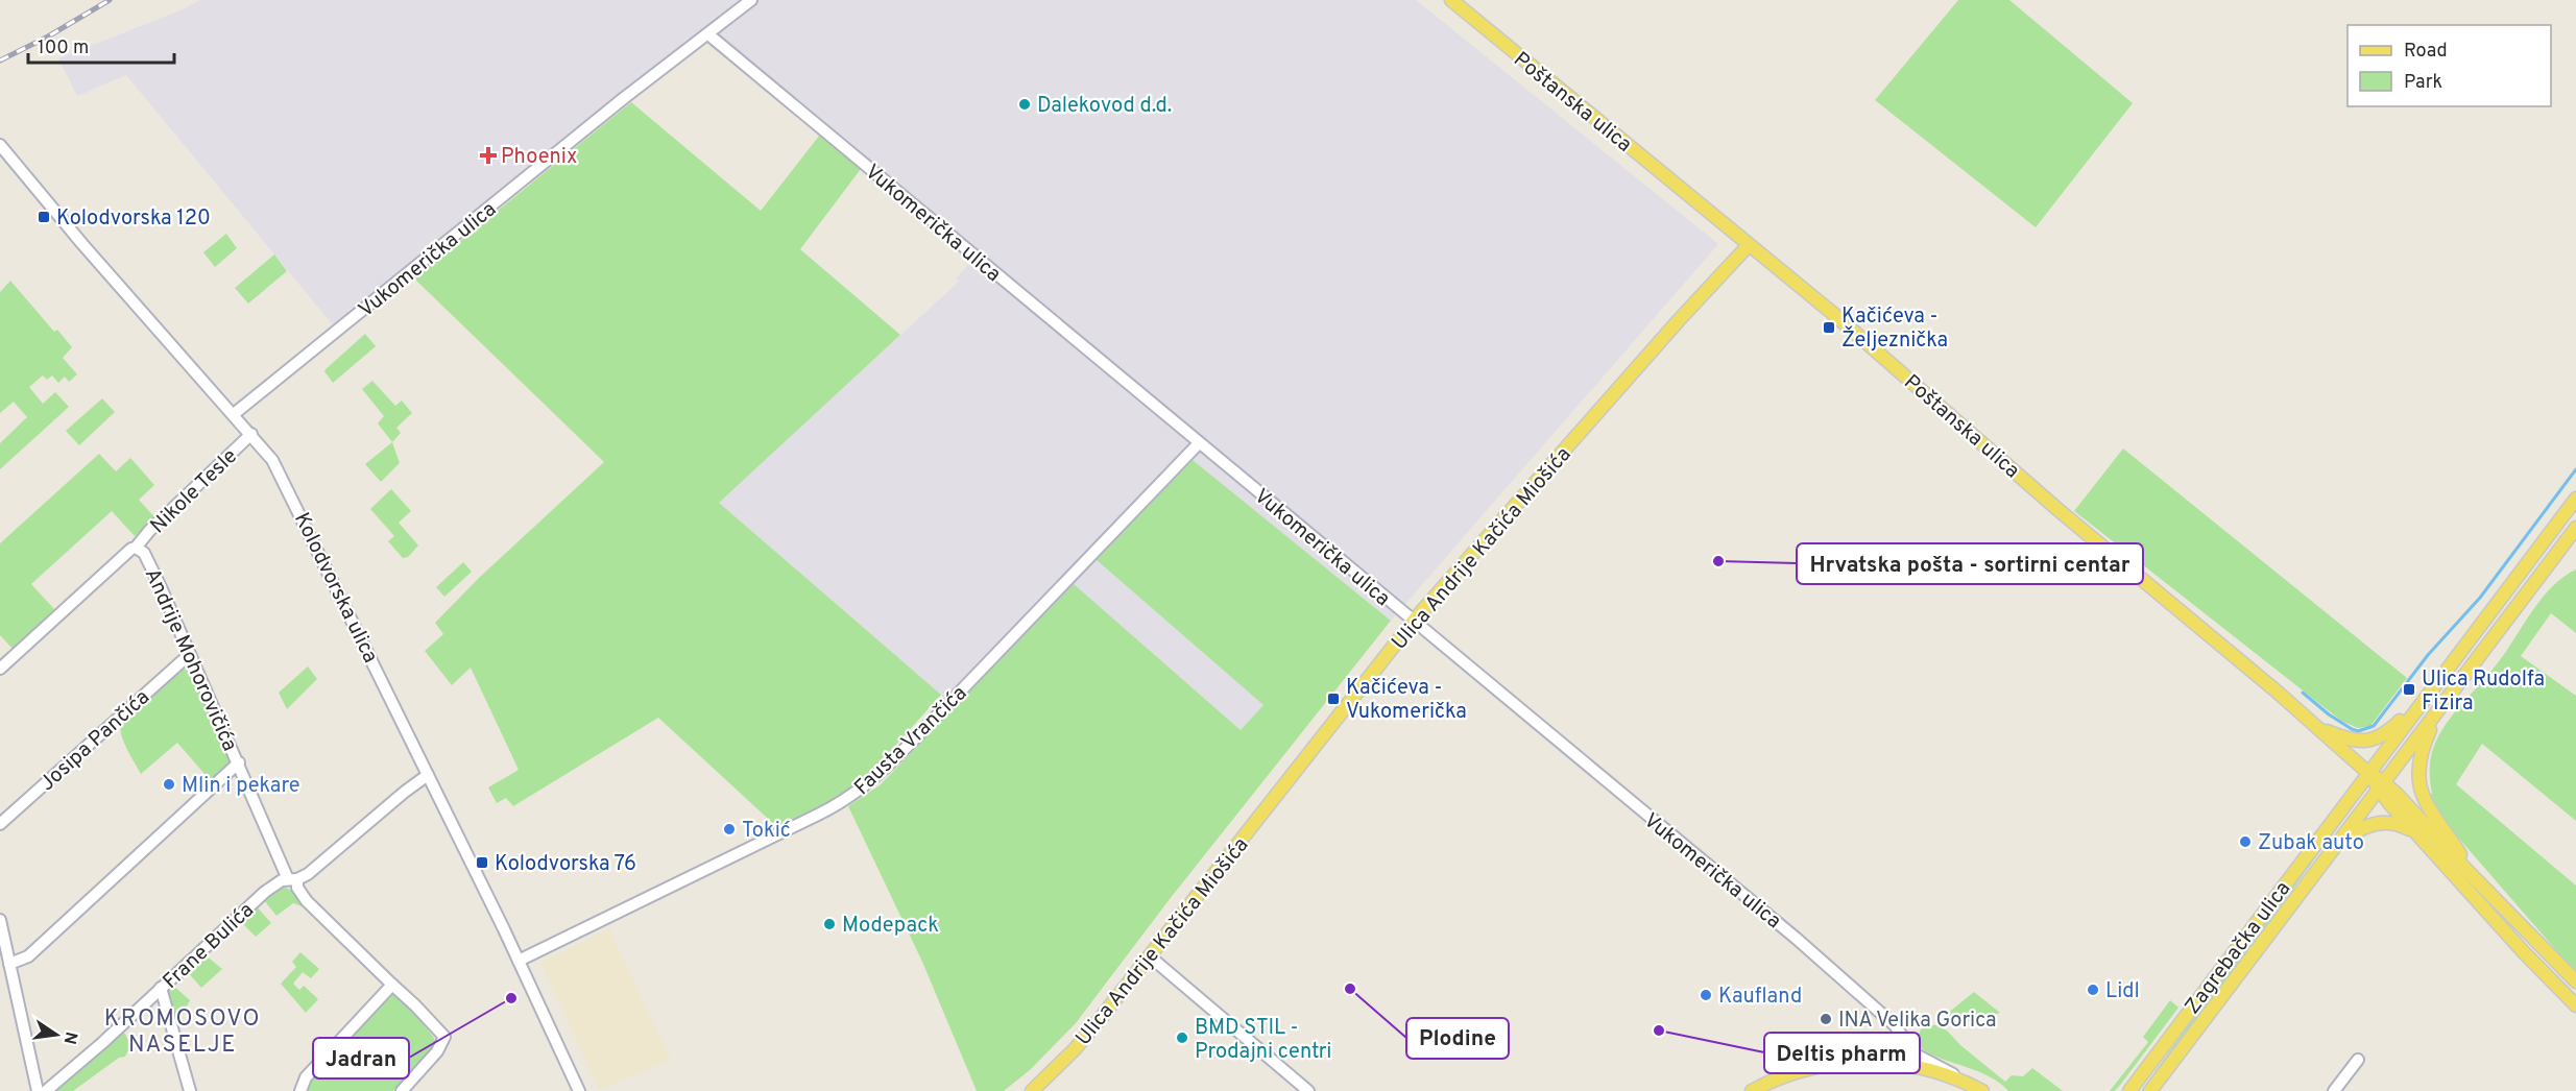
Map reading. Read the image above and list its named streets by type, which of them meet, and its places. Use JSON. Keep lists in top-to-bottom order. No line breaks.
{"streets":{"main road":["Poštanska ulica","Ulica Andrije Kačića Miošića","Zagrebačka ulica"],"street":["Vukomerička ulica","Nikole Tesle","Kolodvorska ulica","Andrije Mohorovičića","Josipa Pančića","Fausta Vrančića","Frane Bulića"]},"crossings":[["Poštanska ulica","Ulica Andrije Kačića Miošića"],["Poštanska ulica","Zagrebačka ulica"],["Vukomerička ulica","Ulica Andrije Kačića Miošića"],["Vukomerička ulica","Kolodvorska ulica"],["Vukomerička ulica","Fausta Vrančića"],["Nikole Tesle","Kolodvorska ulica"],["Nikole Tesle","Andrije Mohorovičića"],["Kolodvorska ulica","Fausta Vrančića"],["Kolodvorska ulica","Frane Bulića"],["Andrije Mohorovičića","Josipa Pančića"],["Andrije Mohorovičića","Frane Bulića"]],"districts":["KROMOSOVO NASELJE"],"places":{"other":["Dalekovod d.d.","Hrvatska pošta - sortirni centar","Mlin i pekare","Tokić","Zubak auto","Modepack","Plodine","Lidl","Kaufland","Jadran","INA Velika Gorica","Deltis pharm","BMD STIL - Prodajni centri"],"health":["Phoenix"],"transit":["Kolodvorska 120","Kačićeva - Željeznička","Ulica Rudolfa Fizira","Kačićeva - Vukomerička","Kolodvorska 76"]},"legend":["Road","Park"],"scale_bar":"100 m","north":"right"}
